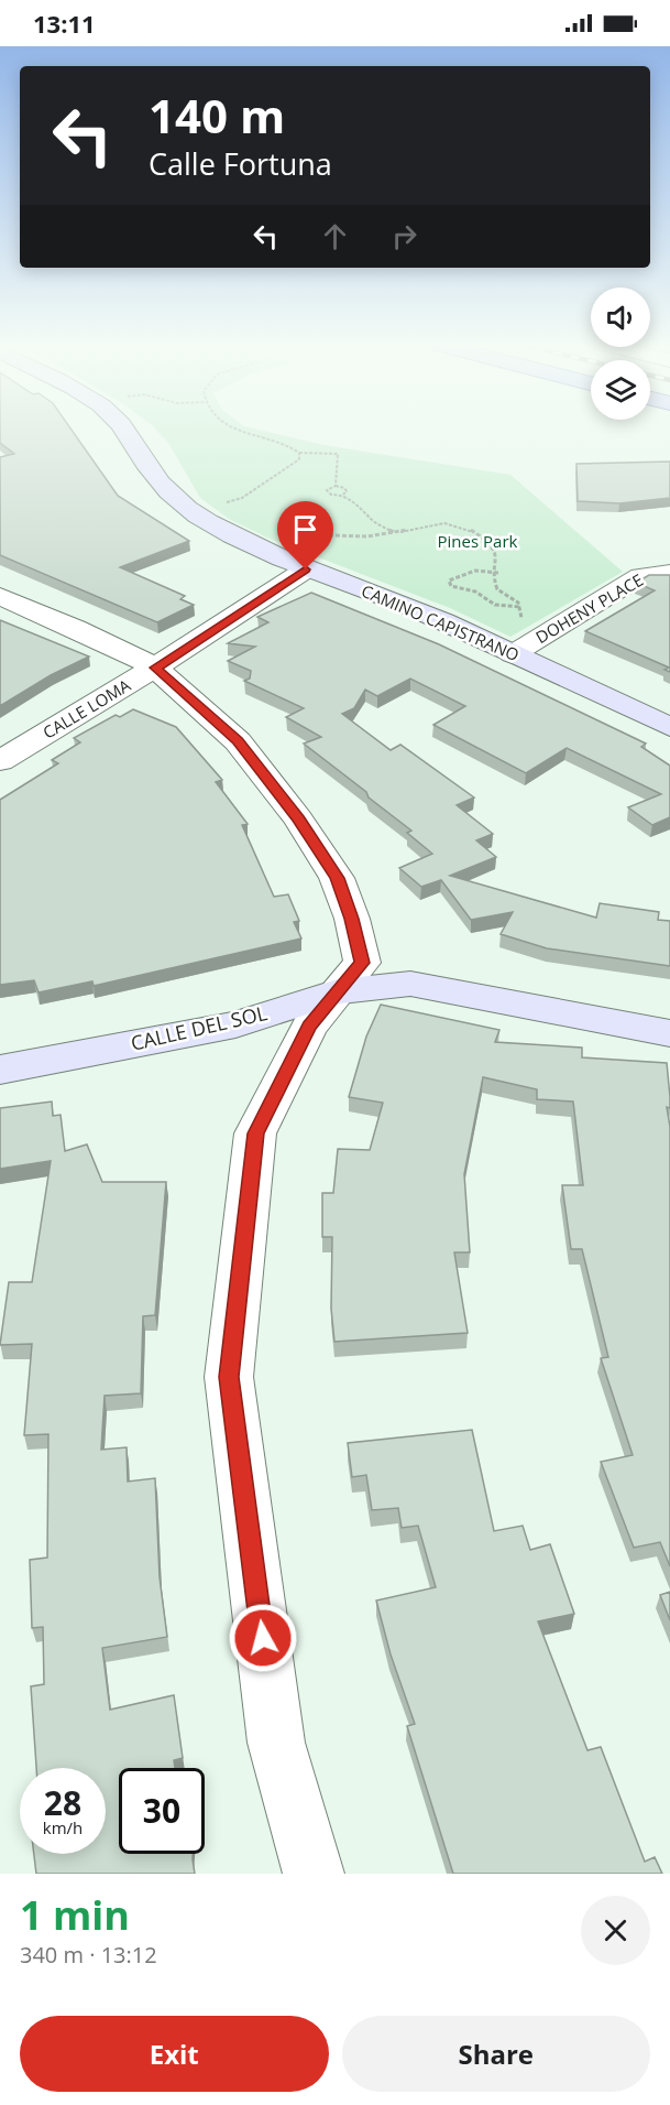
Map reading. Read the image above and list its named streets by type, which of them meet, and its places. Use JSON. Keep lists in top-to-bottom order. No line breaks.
{"streets":{"main road":["CAMINO CAPISTRANO","CALLE DEL SOL"],"street":["DOHENY PLACE","CALLE LOMA"]},"crossings":[["DOHENY PLACE","CAMINO CAPISTRANO"],["CAMINO CAPISTRANO","CALLE LOMA"]],"parks":["Pines Park"],"page":{"status":"13:11","turn":["140 m","Calle Fortuna"],"speed":"28 km/h","limit":"30","heading":["1 min","340 m · 13:12"],"buttons":["Exit","Share"]}}
